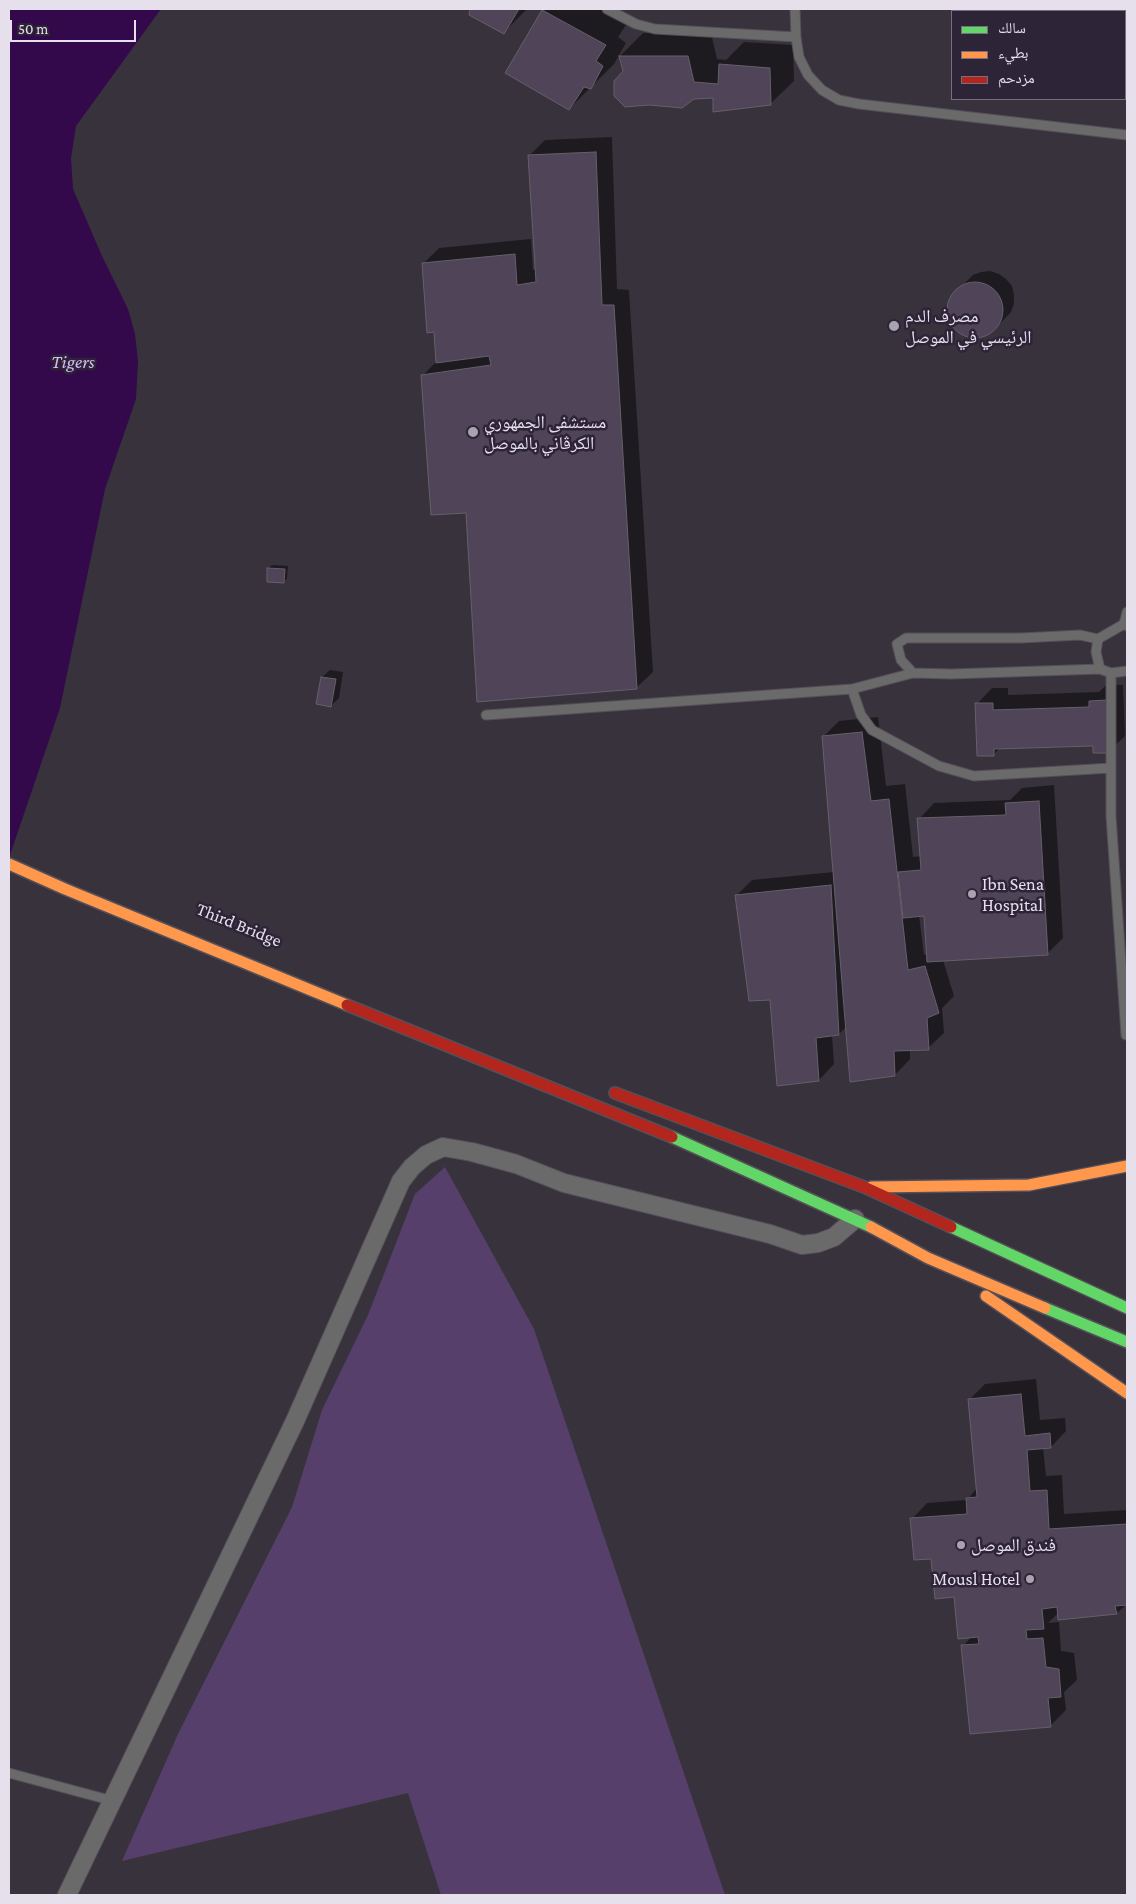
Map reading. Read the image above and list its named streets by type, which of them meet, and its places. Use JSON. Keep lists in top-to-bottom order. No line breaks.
{"streets":{"highway":["Third Bridge"]},"water":["Tigers"],"places":["مصرف الدم الرئيسي في الموصل","مستشفى الجمهوري الكرڤاني بالموصل","Ibn Sena Hospital","فندق الموصل","Mousl Hotel"],"legend":["سالك","بطيء","مزدحم"],"scale_bar":"50 m"}
